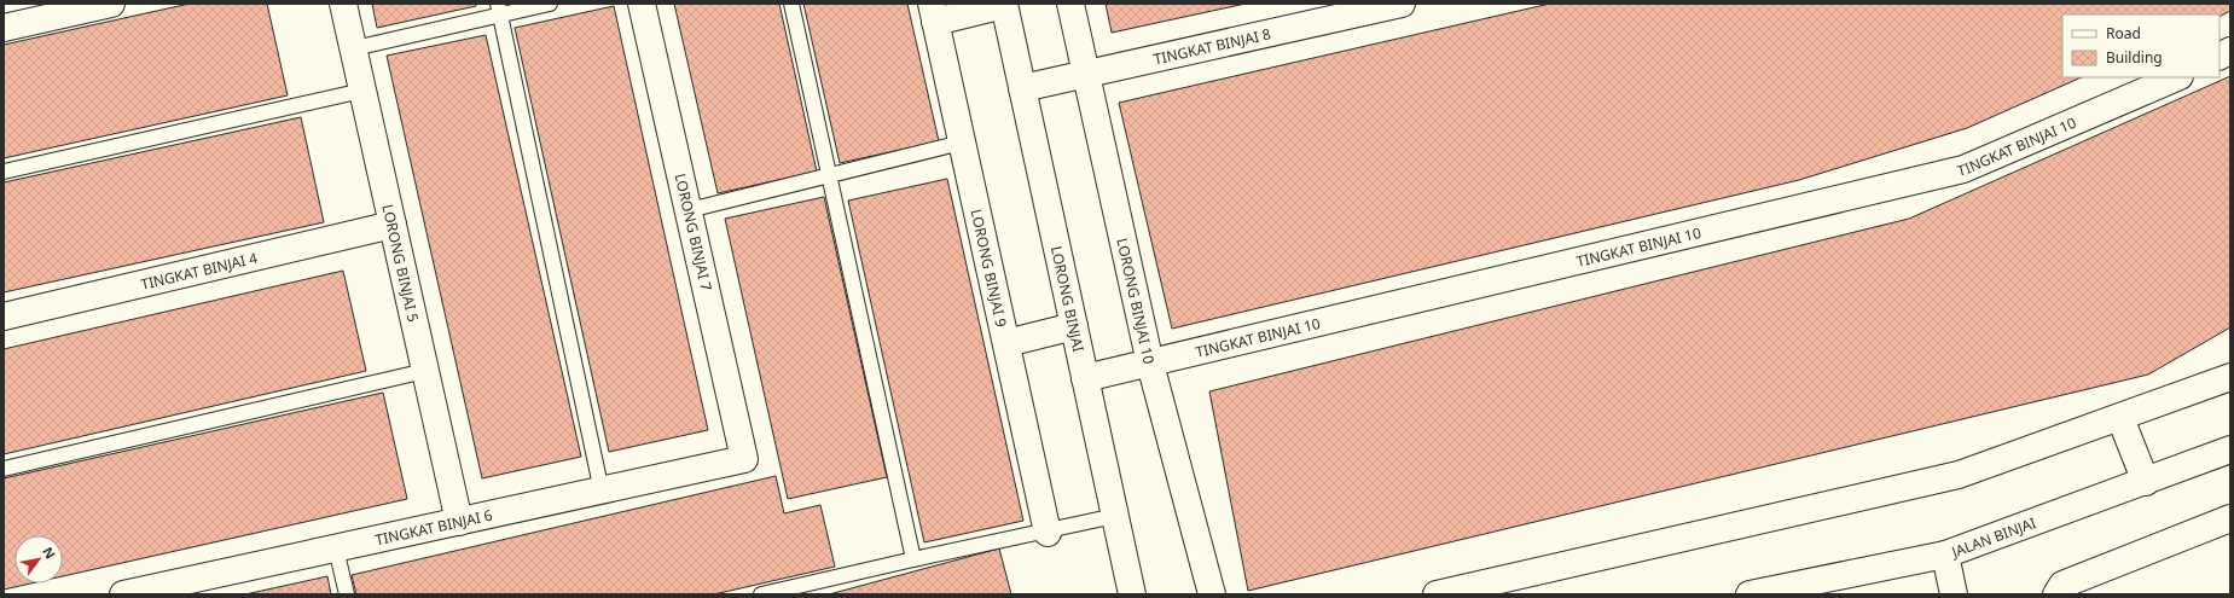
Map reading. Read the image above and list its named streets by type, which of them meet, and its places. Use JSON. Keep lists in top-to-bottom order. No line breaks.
{"streets":{"street":["TINGKAT BINJAI 8","TINGKAT BINJAI 10","LORONG BINJAI 7","LORONG BINJAI 5","LORONG BINJAI 9","TINGKAT BINJAI 4","LORONG BINJAI","LORONG BINJAI 10","TINGKAT BINJAI 6","JALAN BINJAI"]},"crossings":[["TINGKAT BINJAI 8","LORONG BINJAI"],["TINGKAT BINJAI 8","LORONG BINJAI 10"],["TINGKAT BINJAI 10","LORONG BINJAI"],["TINGKAT BINJAI 10","LORONG BINJAI 10"],["LORONG BINJAI 7","TINGKAT BINJAI 6"],["LORONG BINJAI 5","TINGKAT BINJAI 4"],["LORONG BINJAI 5","TINGKAT BINJAI 6"]],"legend":["Road","Building"],"north":"top right"}
